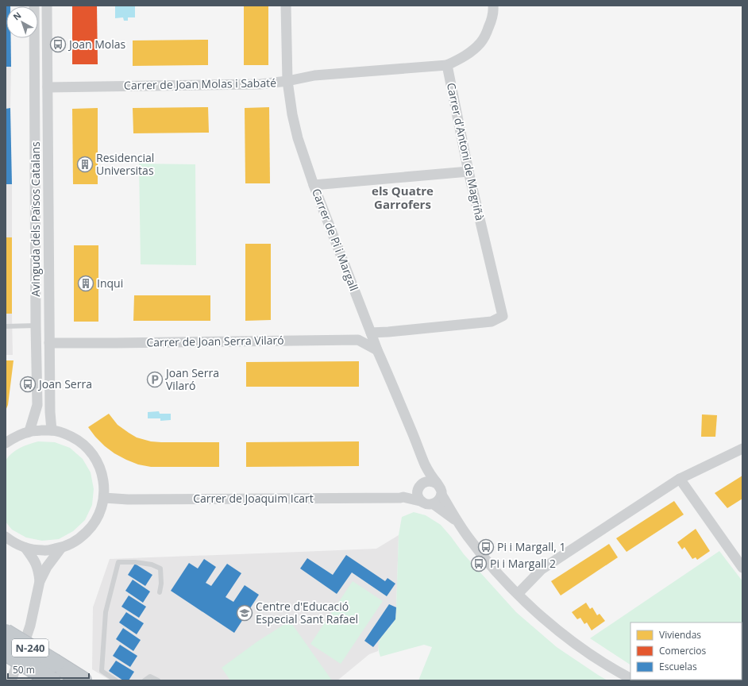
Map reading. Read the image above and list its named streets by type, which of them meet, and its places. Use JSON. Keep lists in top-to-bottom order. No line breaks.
{"streets":{"highway":["N-240"],"street":["Carrer de Joan Molas i Sabaté","Carrer d'Antoni de Magriñà","Avinguda dels Països Catalans","Carrer de Pi i Margall","Carrer de Joan Serra Vilaró","Carrer de Joaquim Icart"]},"crossings":[["Carrer de Joan Molas i Sabaté","Carrer d'Antoni de Magriñà"],["Carrer de Joan Molas i Sabaté","Avinguda dels Països Catalans"],["Carrer de Joan Molas i Sabaté","Carrer de Pi i Margall"],["Carrer d'Antoni de Magriñà","Carrer de Pi i Margall"],["Avinguda dels Països Catalans","Carrer de Joan Serra Vilaró"],["Carrer de Pi i Margall","Carrer de Joan Serra Vilaró"],["Carrer de Pi i Margall","Carrer de Joaquim Icart"]],"districts":["els Quatre Garrofers"],"places":{"bus stop":["Joan Molas","Joan Serra","Pi i Margall, 1","Pi i Margall 2"],"building":["Residencial Universitas","Inqui"],"parking":["Joan Serra Vilaró"],"school or university":["Centre d'Educació Especial Sant Rafael"]},"legend":["Viviendas","Comercios","Escuelas"],"scale_bar":"50 m","north":"top left"}
